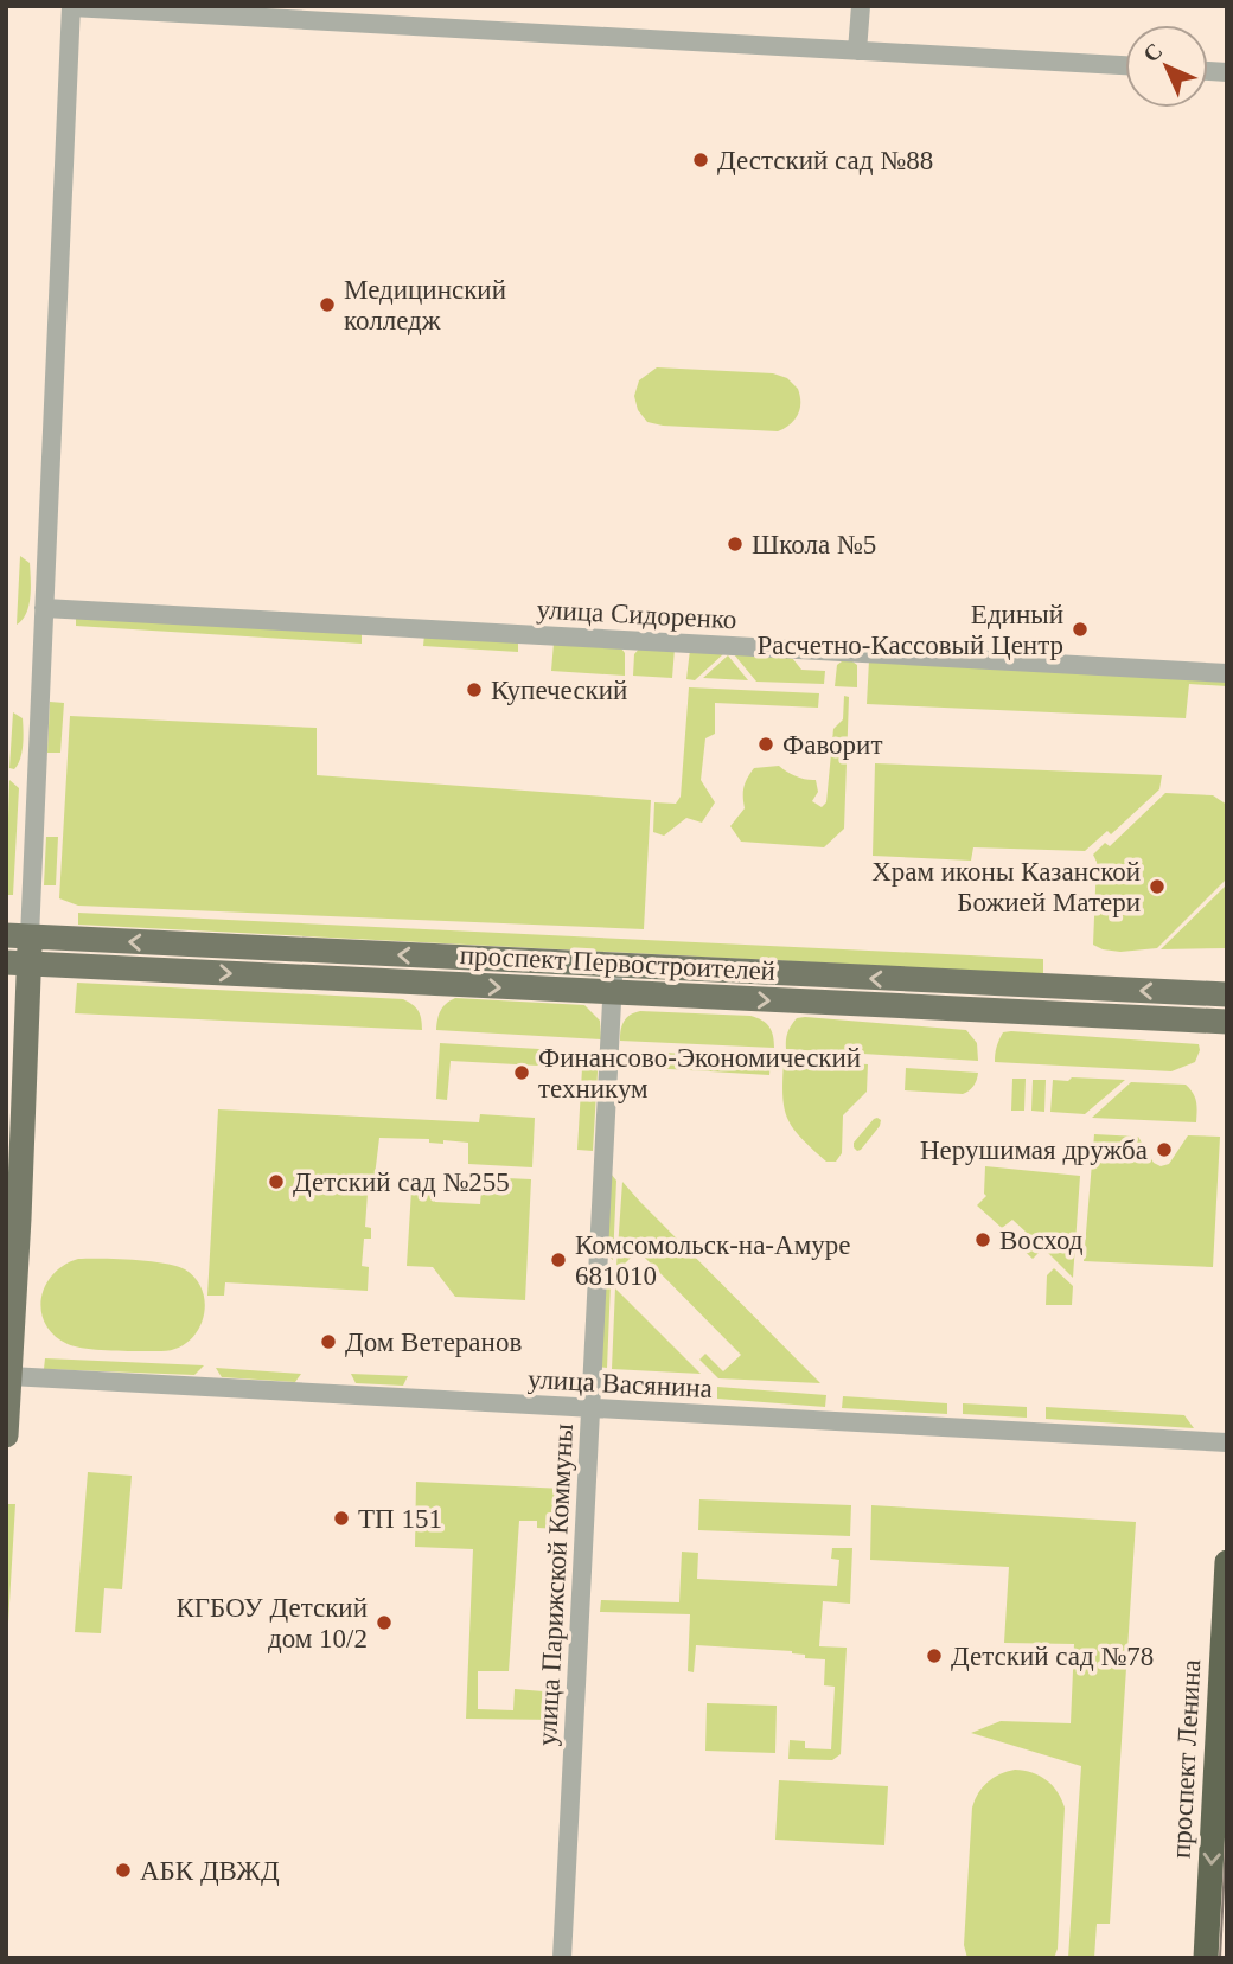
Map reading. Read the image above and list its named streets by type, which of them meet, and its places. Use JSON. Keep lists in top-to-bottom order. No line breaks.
{"streets":{"highway":["проспект Ленина"],"main road":["проспект Первостроителей"],"street":["улица Сидоренко","улица Васянина","улица Парижской Коммуны"]},"crossings":[["проспект Первостроителей","улица Парижской Коммуны"],["улица Васянина","улица Парижской Коммуны"]],"one_way":["проспект Ленина"],"places":["Дестский сад №88","Медицинский колледж","Школа №5","Единый Расчетно-Кассовый Центр","Купеческий","Фаворит","Храм иконы Казанской Божией Матери","Финансово-Экономический техникум","Нерушимая дружба","Детский сад №255","Восход","Комсомольск-на-Амуре 681010","Дом Ветеранов","ТП 151","КГБОУ Детский дом 10/2","Детский сад №78","АБК ДВЖД"],"north":"top left"}
